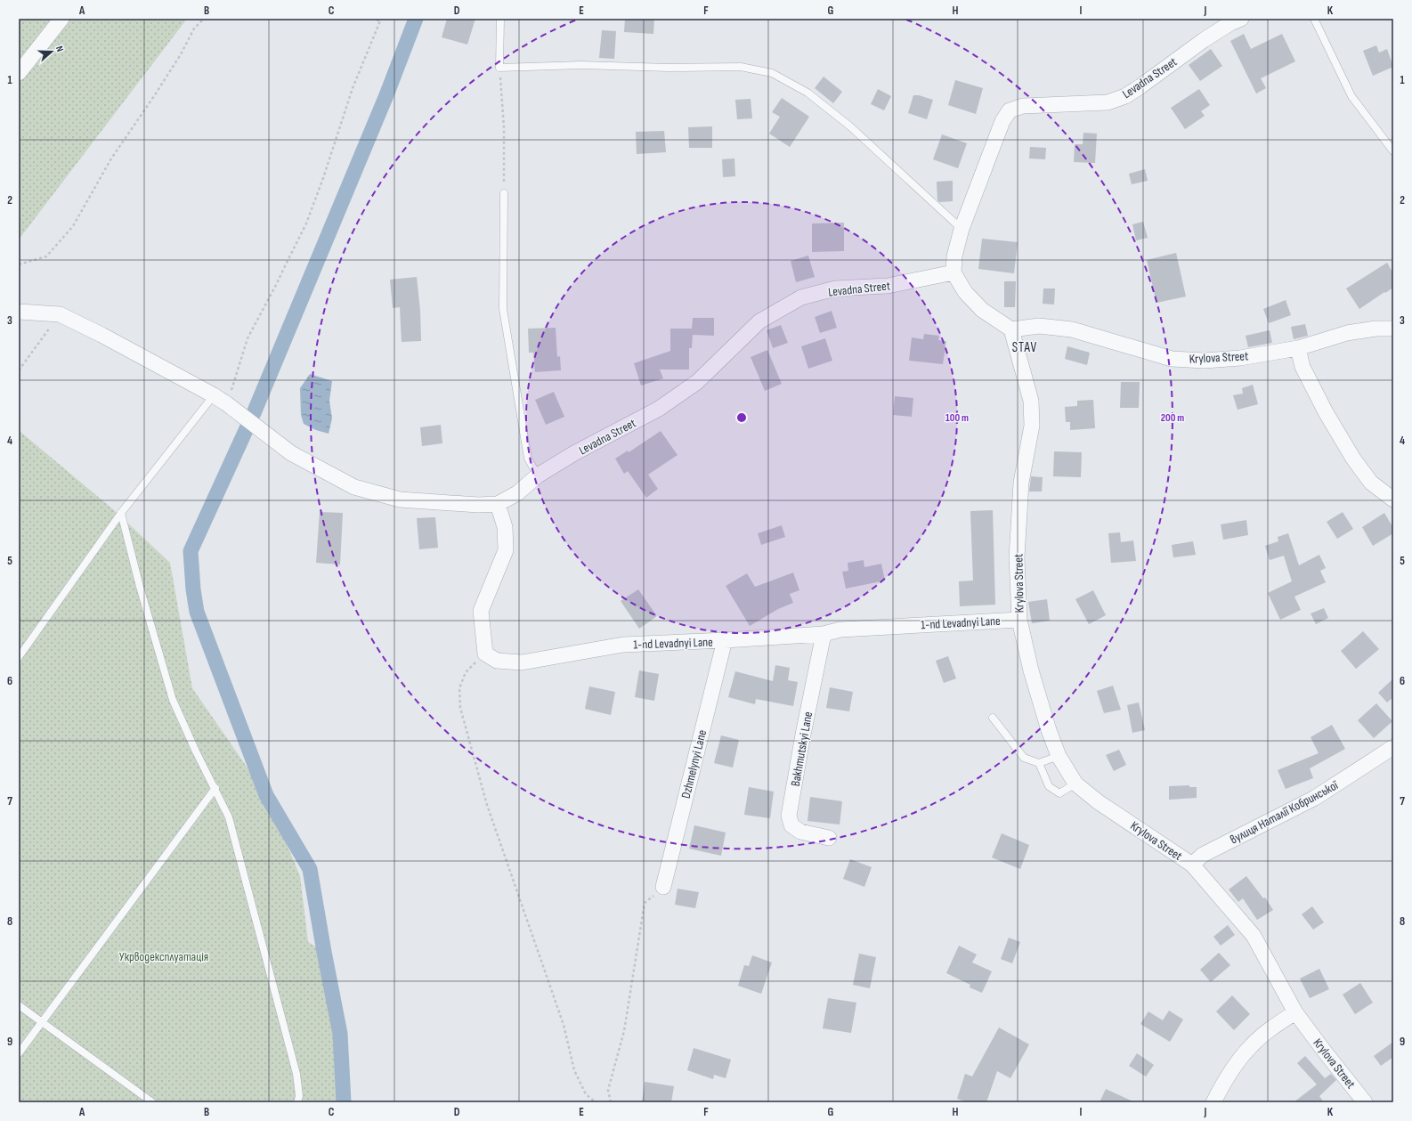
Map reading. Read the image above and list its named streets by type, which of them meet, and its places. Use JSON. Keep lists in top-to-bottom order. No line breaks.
{"streets":{"street":["Levadna Street","Krylova Street","1-nd Levadnyi Lane","Bakhmutskyi Lane","Dzhmelynyi Lane","вулиця Наталії Кобринської"]},"crossings":[["Krylova Street","1-nd Levadnyi Lane"],["Krylova Street","вулиця Наталії Кобринської"],["1-nd Levadnyi Lane","Bakhmutskyi Lane"],["1-nd Levadnyi Lane","Dzhmelynyi Lane"]],"districts":["STAV"],"parks":["Укрводексплуатація"],"north":"right","grid":{"columns":["A","B","C","D","E","F","G","H","I","J","K"],"rows":["1","2","3","4","5","6","7","8","9"]},"rings":["100 m","200 m"]}
